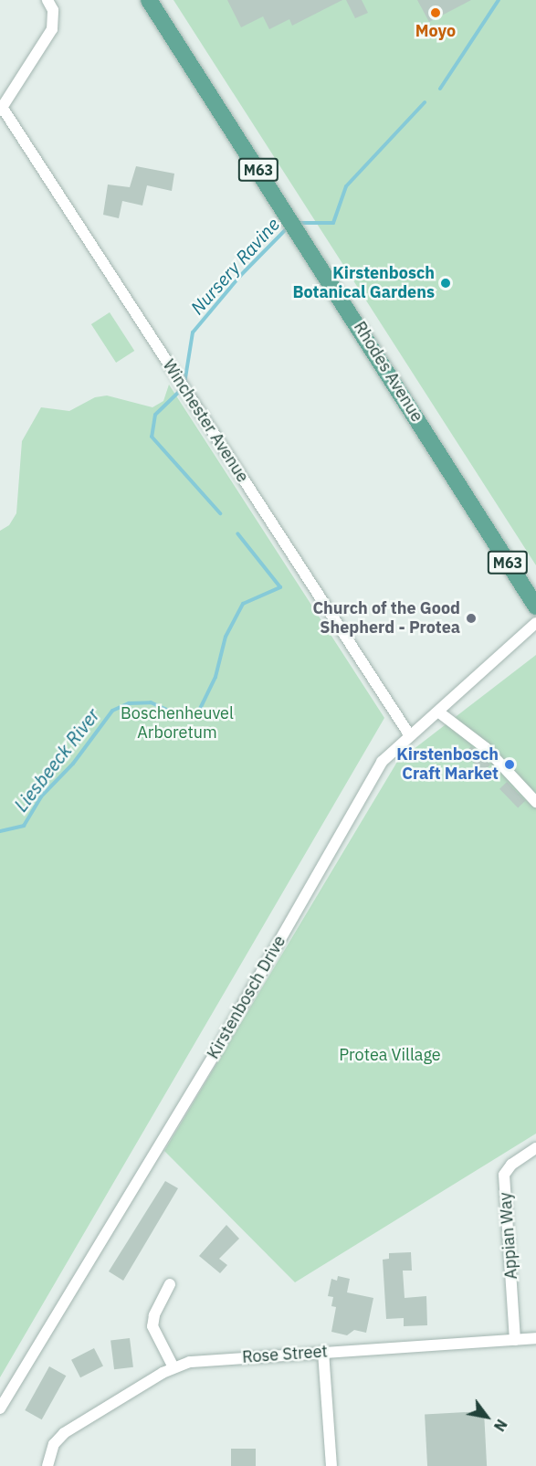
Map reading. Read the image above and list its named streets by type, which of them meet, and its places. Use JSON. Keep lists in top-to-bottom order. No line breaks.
{"streets":{"main road":["M63","Rhodes Avenue"],"street":["Winchester Avenue","Kirstenbosch Drive","Appian Way","Rose Street"]},"crossings":[["Winchester Avenue","Kirstenbosch Drive"],["Appian Way","Rose Street"]],"water":["Nursery Ravine","Liesbeeck River"],"parks":["Boschenheuvel Arboretum","Protea Village"],"places":["Moyo","Kirstenbosch Botanical Gardens","Church of the Good Shepherd - Protea","Kirstenbosch Craft Market"],"north":"bottom right"}
